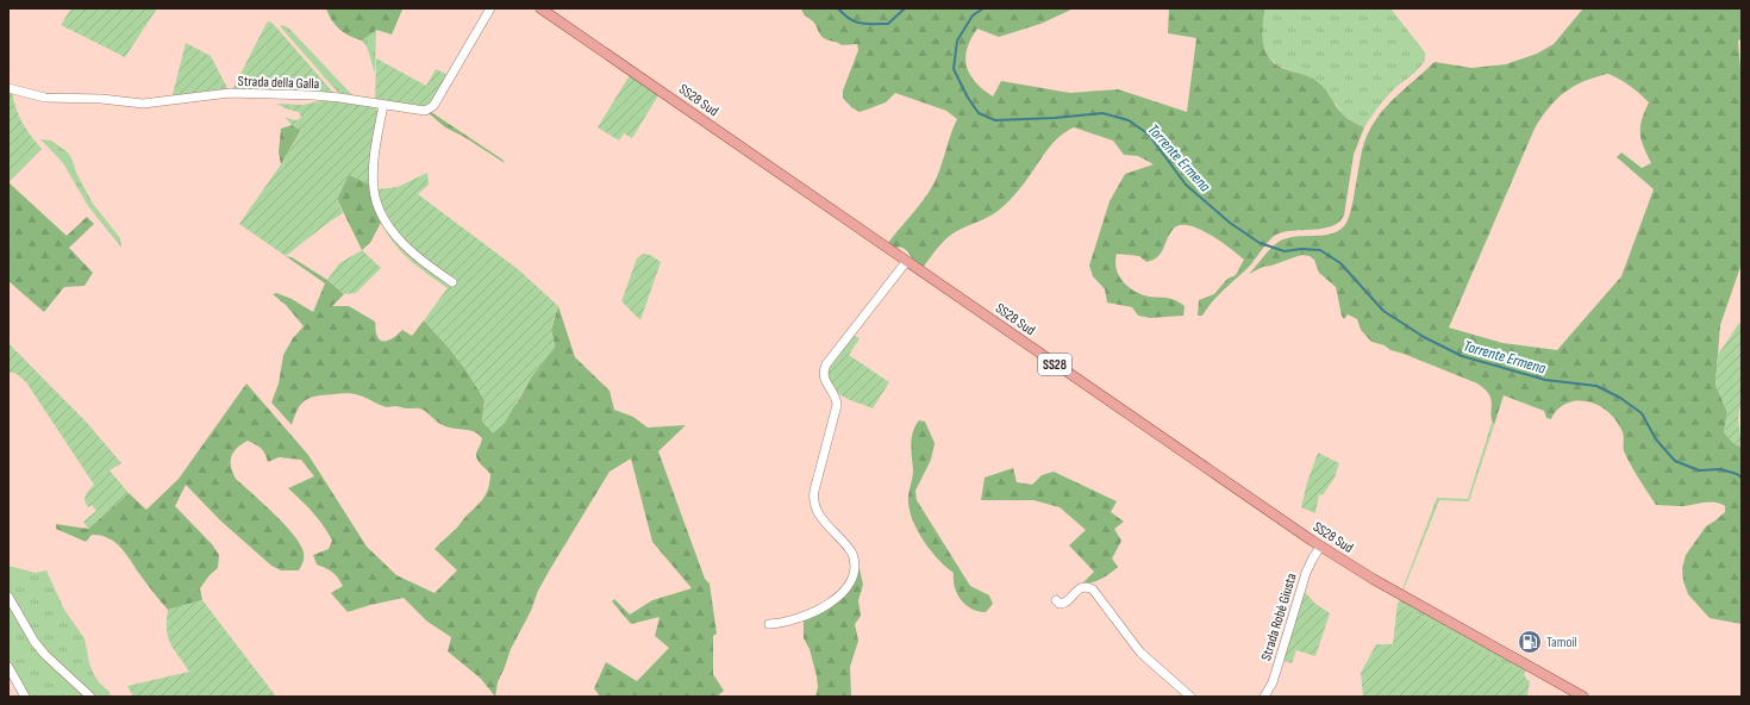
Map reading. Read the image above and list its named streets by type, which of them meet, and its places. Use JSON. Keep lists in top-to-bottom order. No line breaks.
{"streets":{"main road":["SS28 Sud","SS28"],"street":["Strada della Galla","Strada Robè Giusta"]},"crossings":[["SS28 Sud","Strada Robè Giusta"]],"water":["Torrente Ermena"],"places":{"fuel station":["Tamoil"]}}
